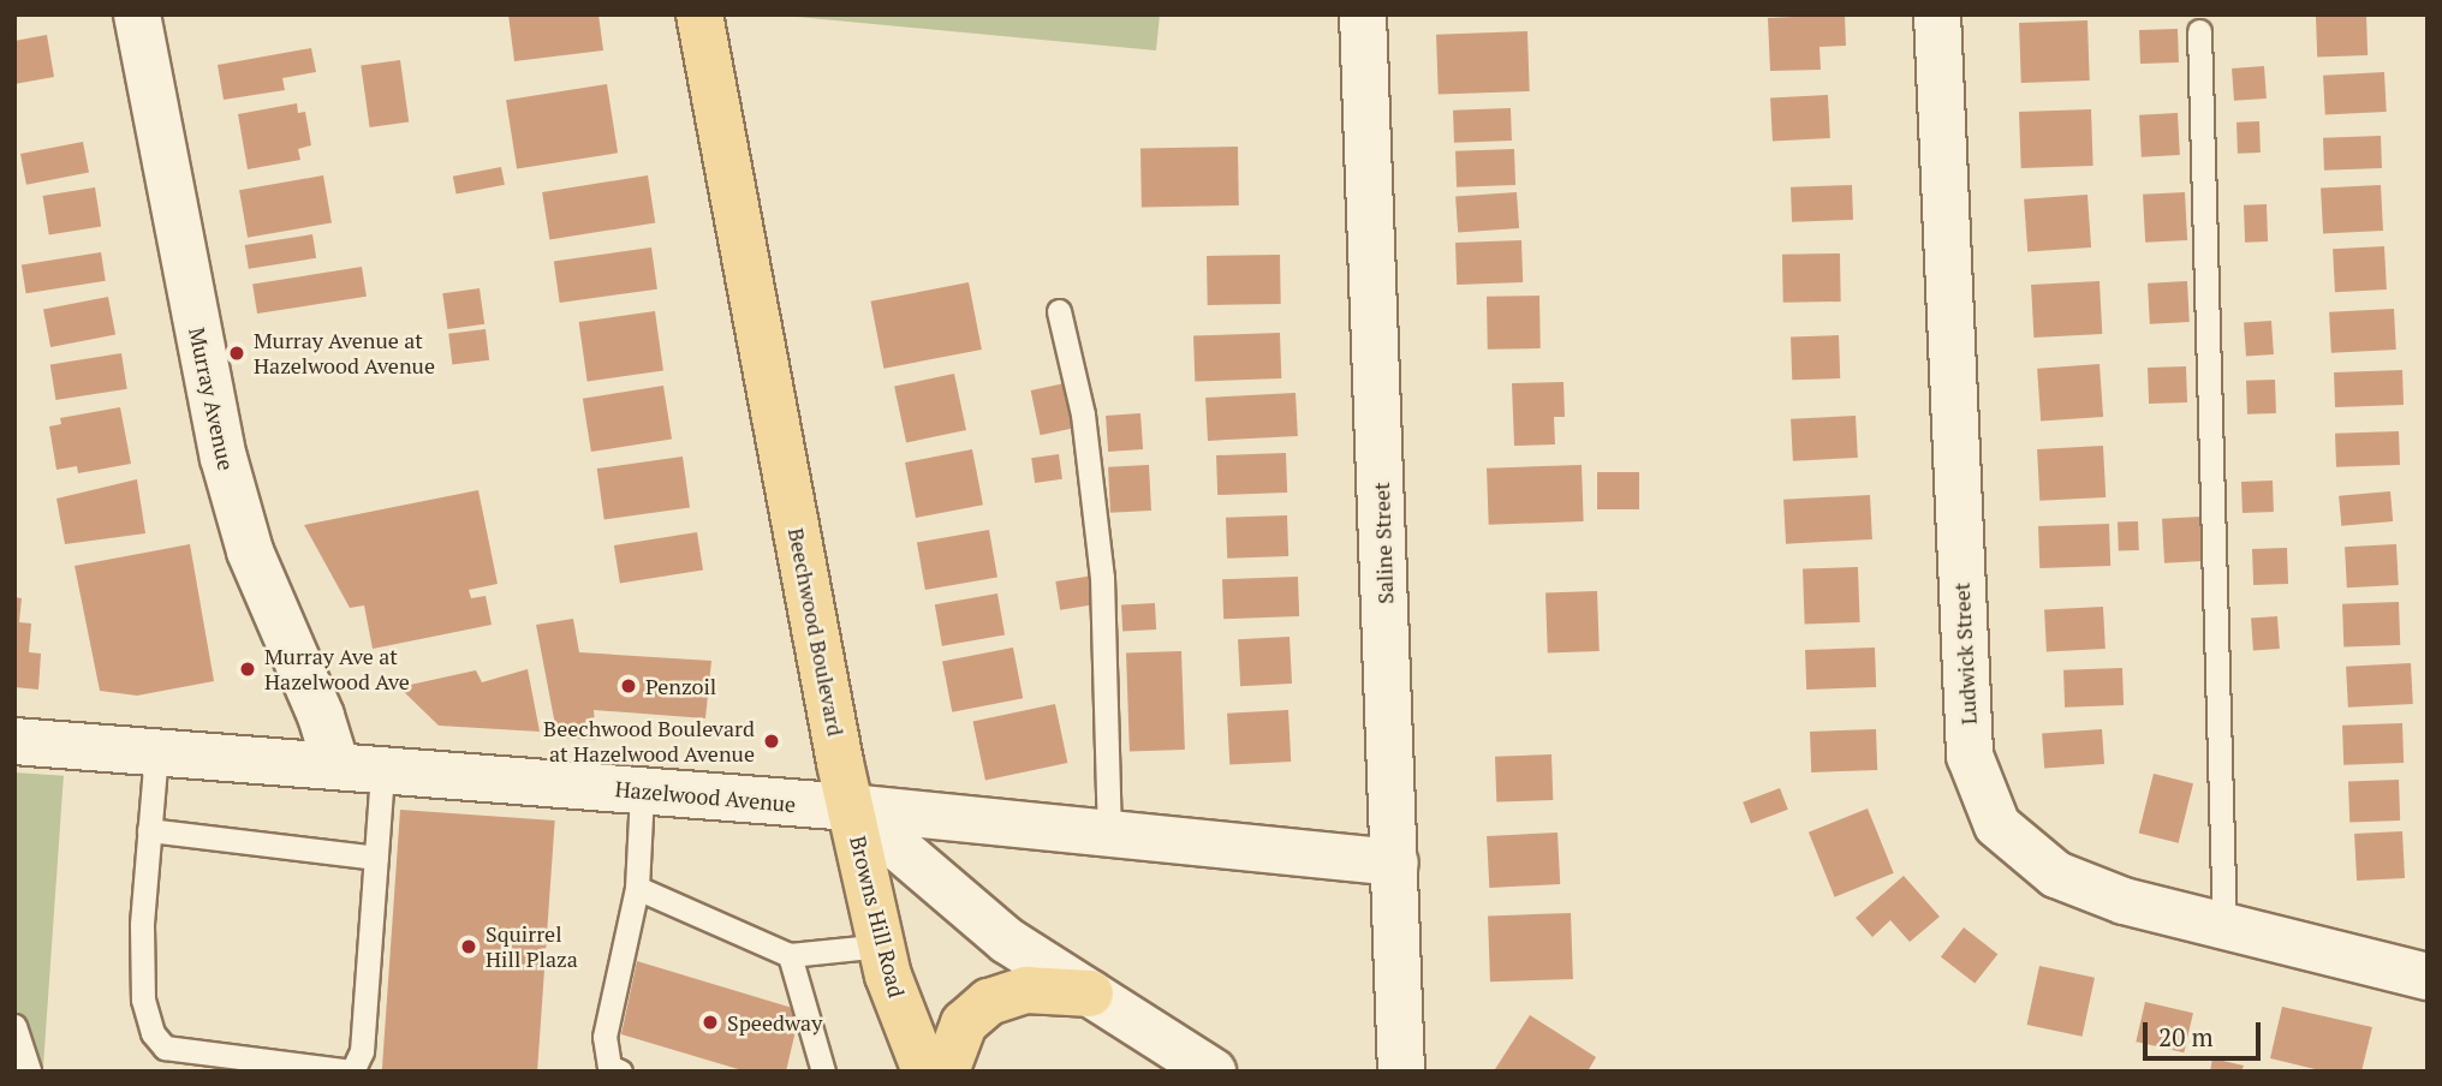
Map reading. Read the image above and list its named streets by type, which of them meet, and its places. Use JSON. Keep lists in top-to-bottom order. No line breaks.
{"streets":{"main road":["Beechwood Boulevard","Browns Hill Road"],"street":["Murray Avenue","Saline Street","Ludwick Street","Hazelwood Avenue"]},"crossings":[["Murray Avenue","Hazelwood Avenue"],["Saline Street","Hazelwood Avenue"],["Beechwood Boulevard","Hazelwood Avenue"],["Beechwood Boulevard","Browns Hill Road"],["Hazelwood Avenue","Browns Hill Road"]],"places":["Murray Avenue at Hazelwood Avenue","Murray Ave at Hazelwood Ave","Penzoil","Beechwood Boulevard at Hazelwood Avenue","Squirrel Hill Plaza","Speedway"],"scale_bar":"20 m"}
